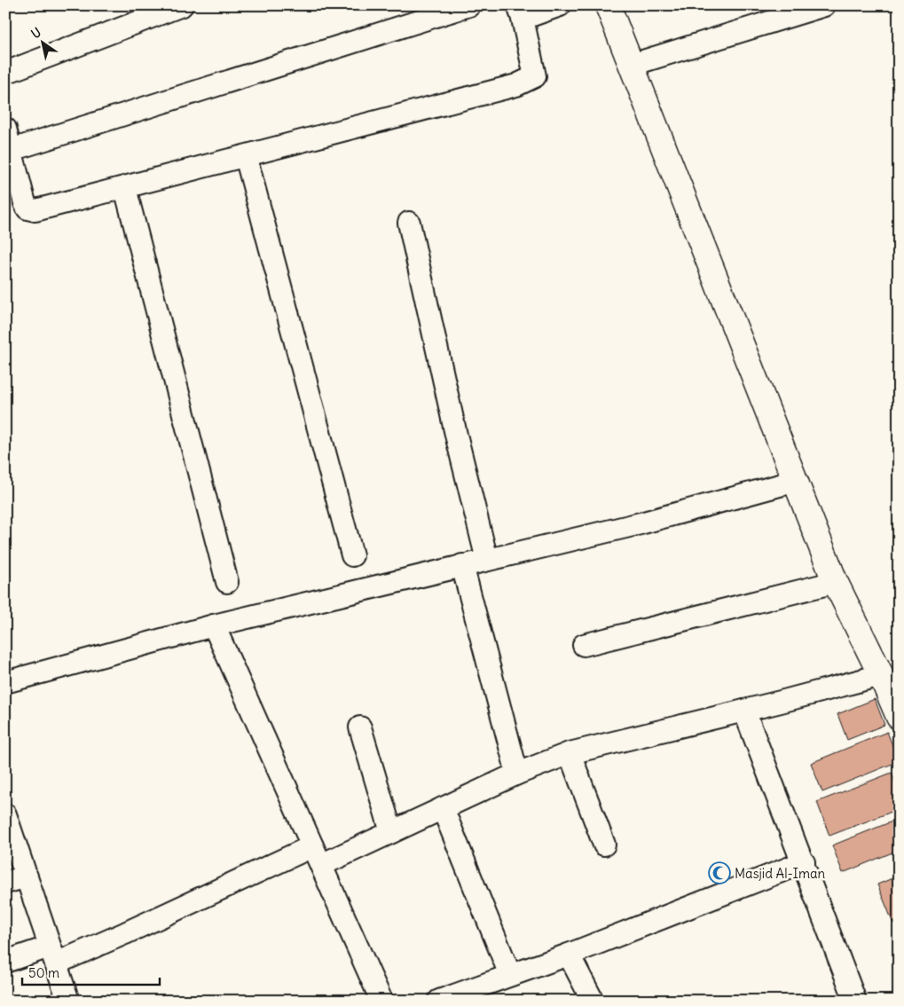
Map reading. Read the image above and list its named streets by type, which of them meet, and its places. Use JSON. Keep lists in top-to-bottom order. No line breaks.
{"places":{"mosque":["Masjid Al-Iman"]},"scale_bar":"50 m","north":"top left"}
